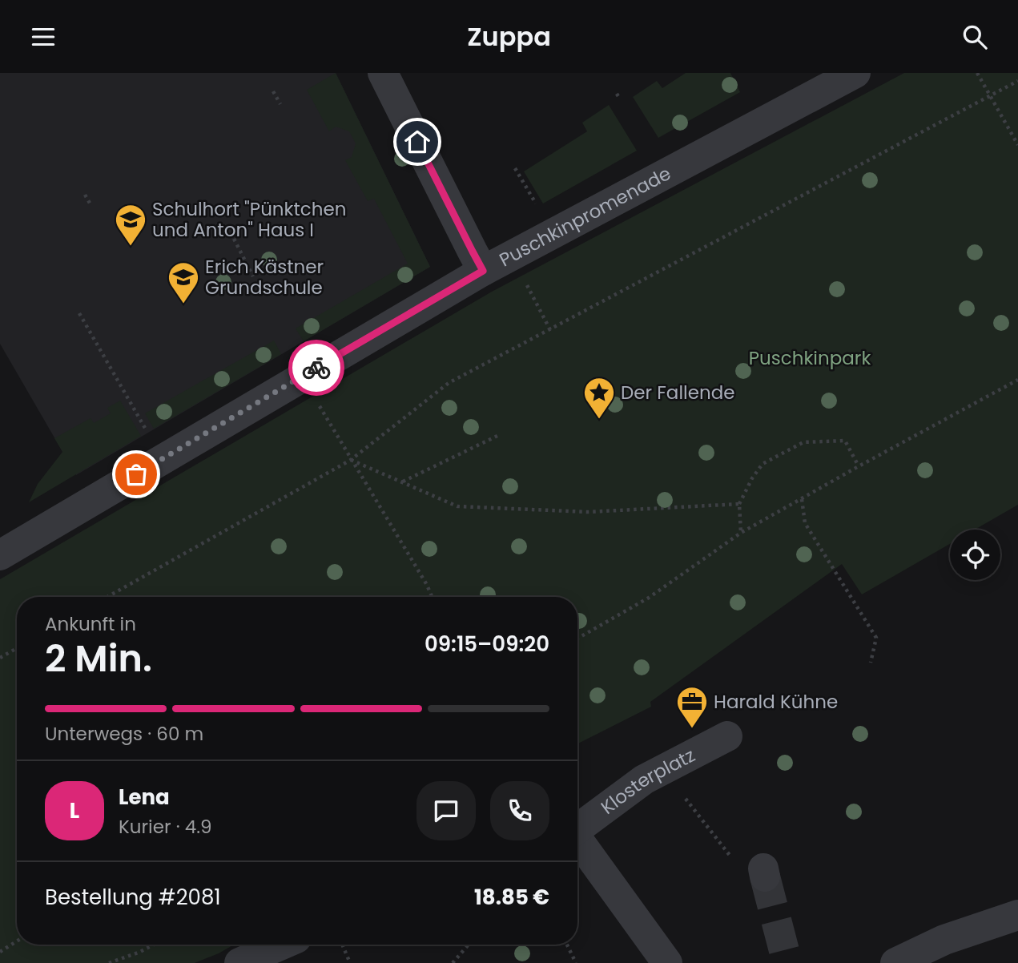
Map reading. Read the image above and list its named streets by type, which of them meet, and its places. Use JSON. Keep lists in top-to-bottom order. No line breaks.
{"streets":{"street":["Puschkinpromenade","Klosterplatz"]},"parks":["Puschkinpark"],"places":{"school or university":["Schulhort \"Pünktchen und Anton\" Haus I","Erich Kästner Grundschule"],"place":["Der Fallende"],"office":["Harald Kühne"]},"page":{"header":"Zuppa","heading":["2 Min.","Ankunft in","09:15–09:20"],"panel":["Lena","Kurier · 4.9","Bestellung #2081","18.85 €"],"bar":"Unterwegs · 60 m","round":"L"}}
